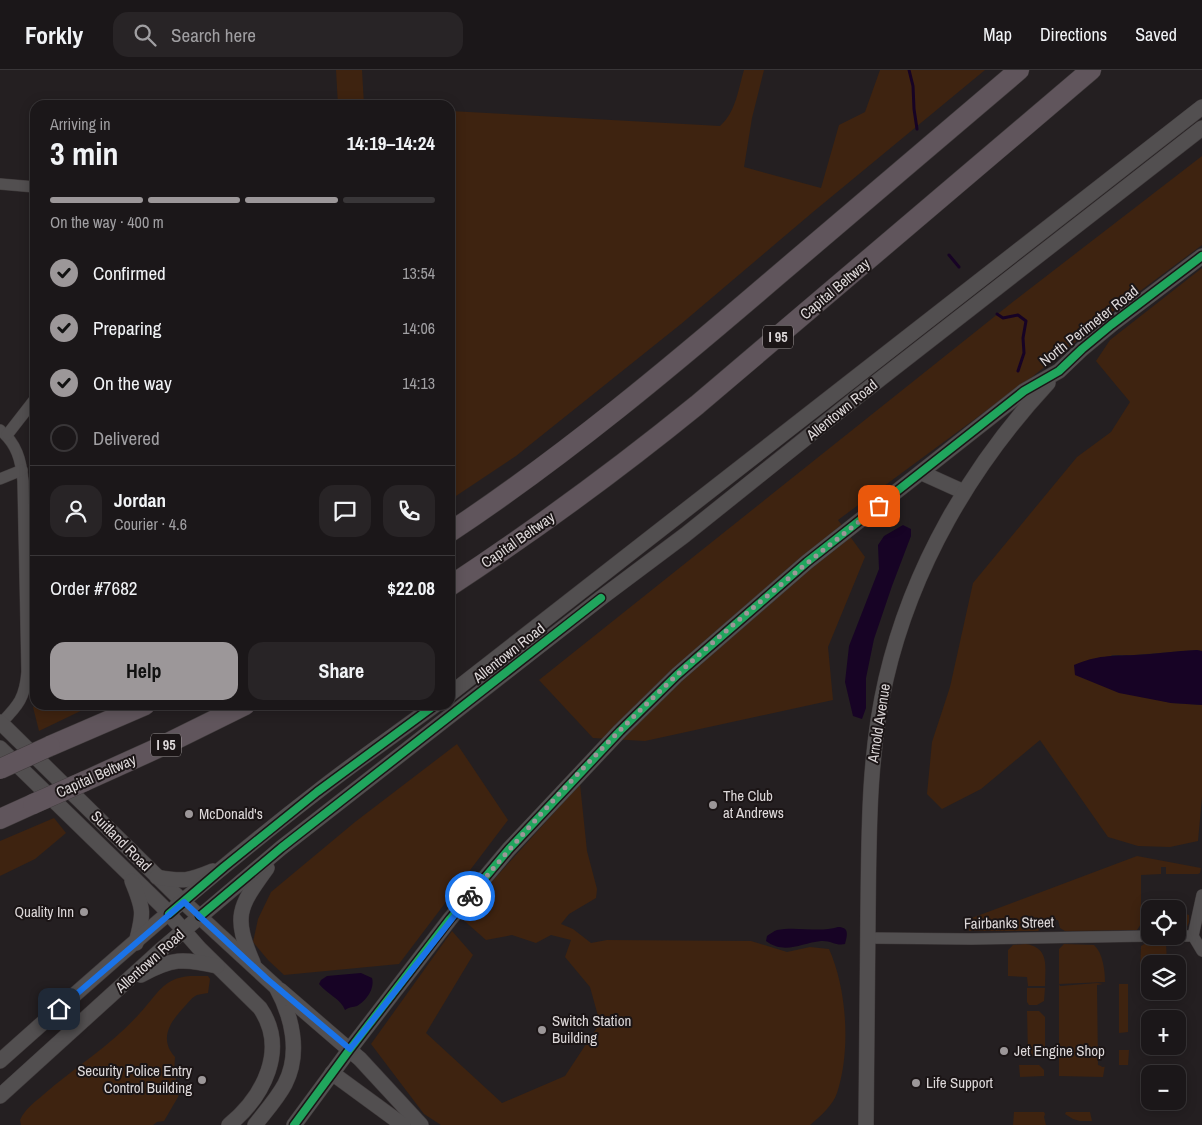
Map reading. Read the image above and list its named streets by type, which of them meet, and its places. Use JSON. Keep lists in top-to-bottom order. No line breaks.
{"streets":{"highway":["Capital Beltway","I 95"],"main road":["North Perimeter Road","Allentown Road","Arnold Avenue","Suitland Road"],"street":["Fairbanks Street"]},"crossings":[["North Perimeter Road","Arnold Avenue"],["North Perimeter Road","Suitland Road"],["Allentown Road","Suitland Road"],["Arnold Avenue","Fairbanks Street"]],"places":["The Club at Andrews","McDonald's","Quality Inn","Switch Station Building","Jet Engine Shop","Security Police Entry Control Building","Life Support"],"page":{"header":"Forkly","search":"Search here","nav":["Map","Directions","Saved"],"heading":["3 min","Arriving in","14:19–14:24"],"panel":["Jordan","Courier · 4.6","Order #7682","$22.08"],"bar":"On the way · 400 m","list":[["Confirmed","13:54"],["Preparing","14:06"],["On the way","14:13"],"Delivered"],"buttons":["Help","Share"],"map_buttons":["+","−"]}}
